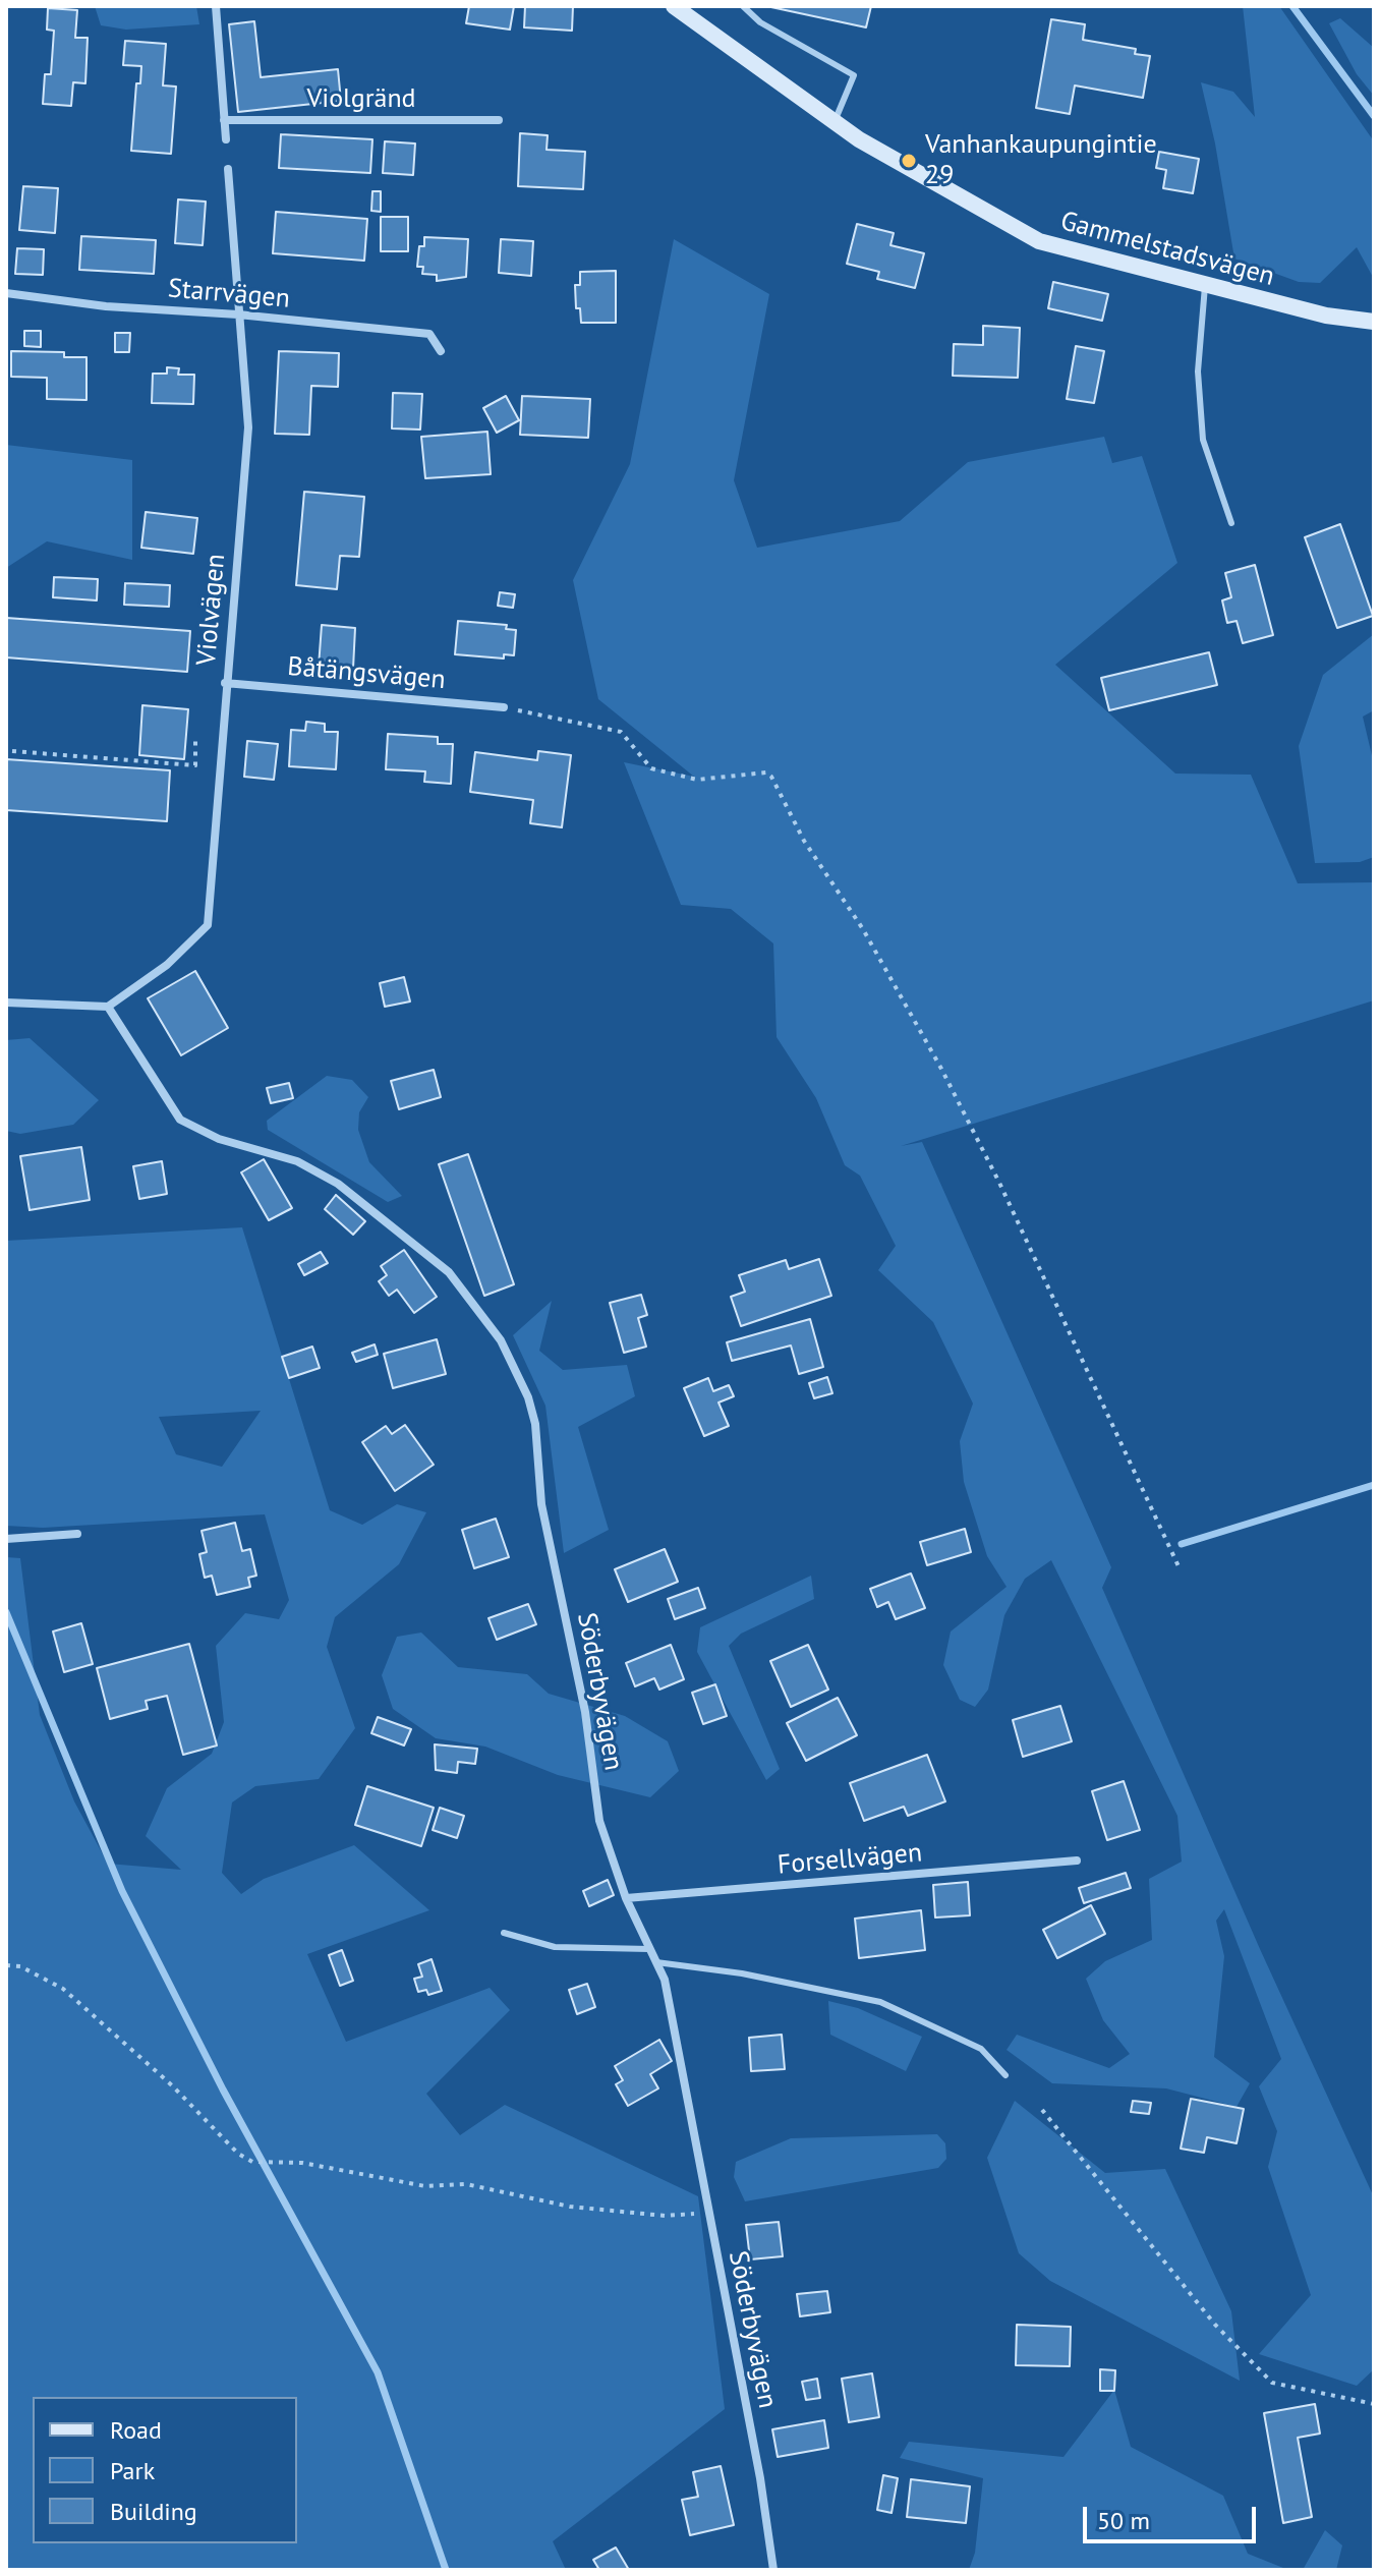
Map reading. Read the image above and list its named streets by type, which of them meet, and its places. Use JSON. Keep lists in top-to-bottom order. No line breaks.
{"streets":{"street":["Violgränd","Gammelstadsvägen","Starrvägen","Violvägen","Båtängsvägen","Söderbyvägen","Forsellvägen"]},"crossings":[["Starrvägen","Violvägen"],["Violvägen","Båtängsvägen"],["Violvägen","Söderbyvägen"],["Söderbyvägen","Forsellvägen"]],"places":["Vanhankaupungintie 29"],"legend":["Road","Park","Building"],"scale_bar":"50 m"}
